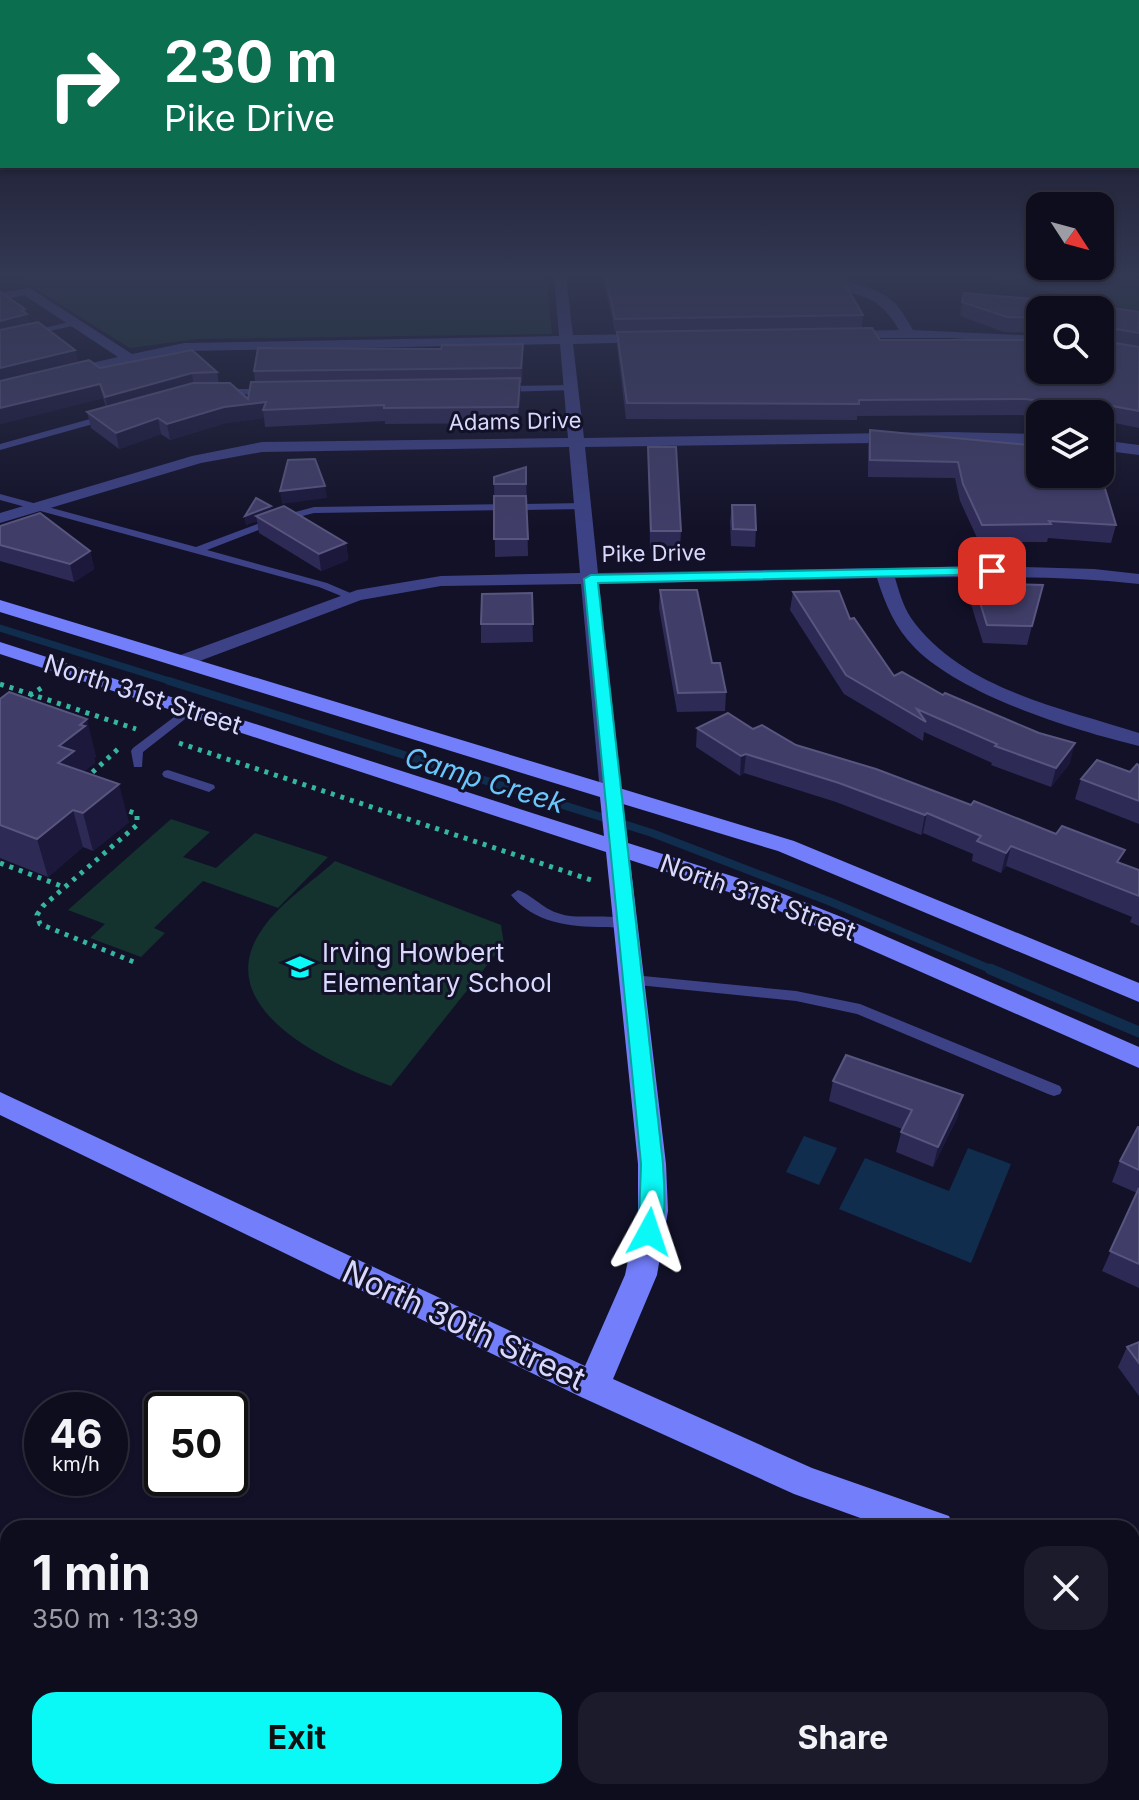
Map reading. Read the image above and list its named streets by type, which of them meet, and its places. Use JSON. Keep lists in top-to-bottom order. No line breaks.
{"streets":{"main road":["North 31st Street","North 30th Street"],"street":["Adams Drive","Pike Drive"]},"crossings":[["Pike Drive","North 31st Street"]],"water":["Camp Creek"],"places":{"school or university":["Irving Howbert Elementary School"]},"north":"bottom right","page":{"turn":["230 m","Pike Drive"],"speed":"46 km/h","limit":"50","heading":["1 min","350 m · 13:39"],"buttons":["Exit","Share"]}}
